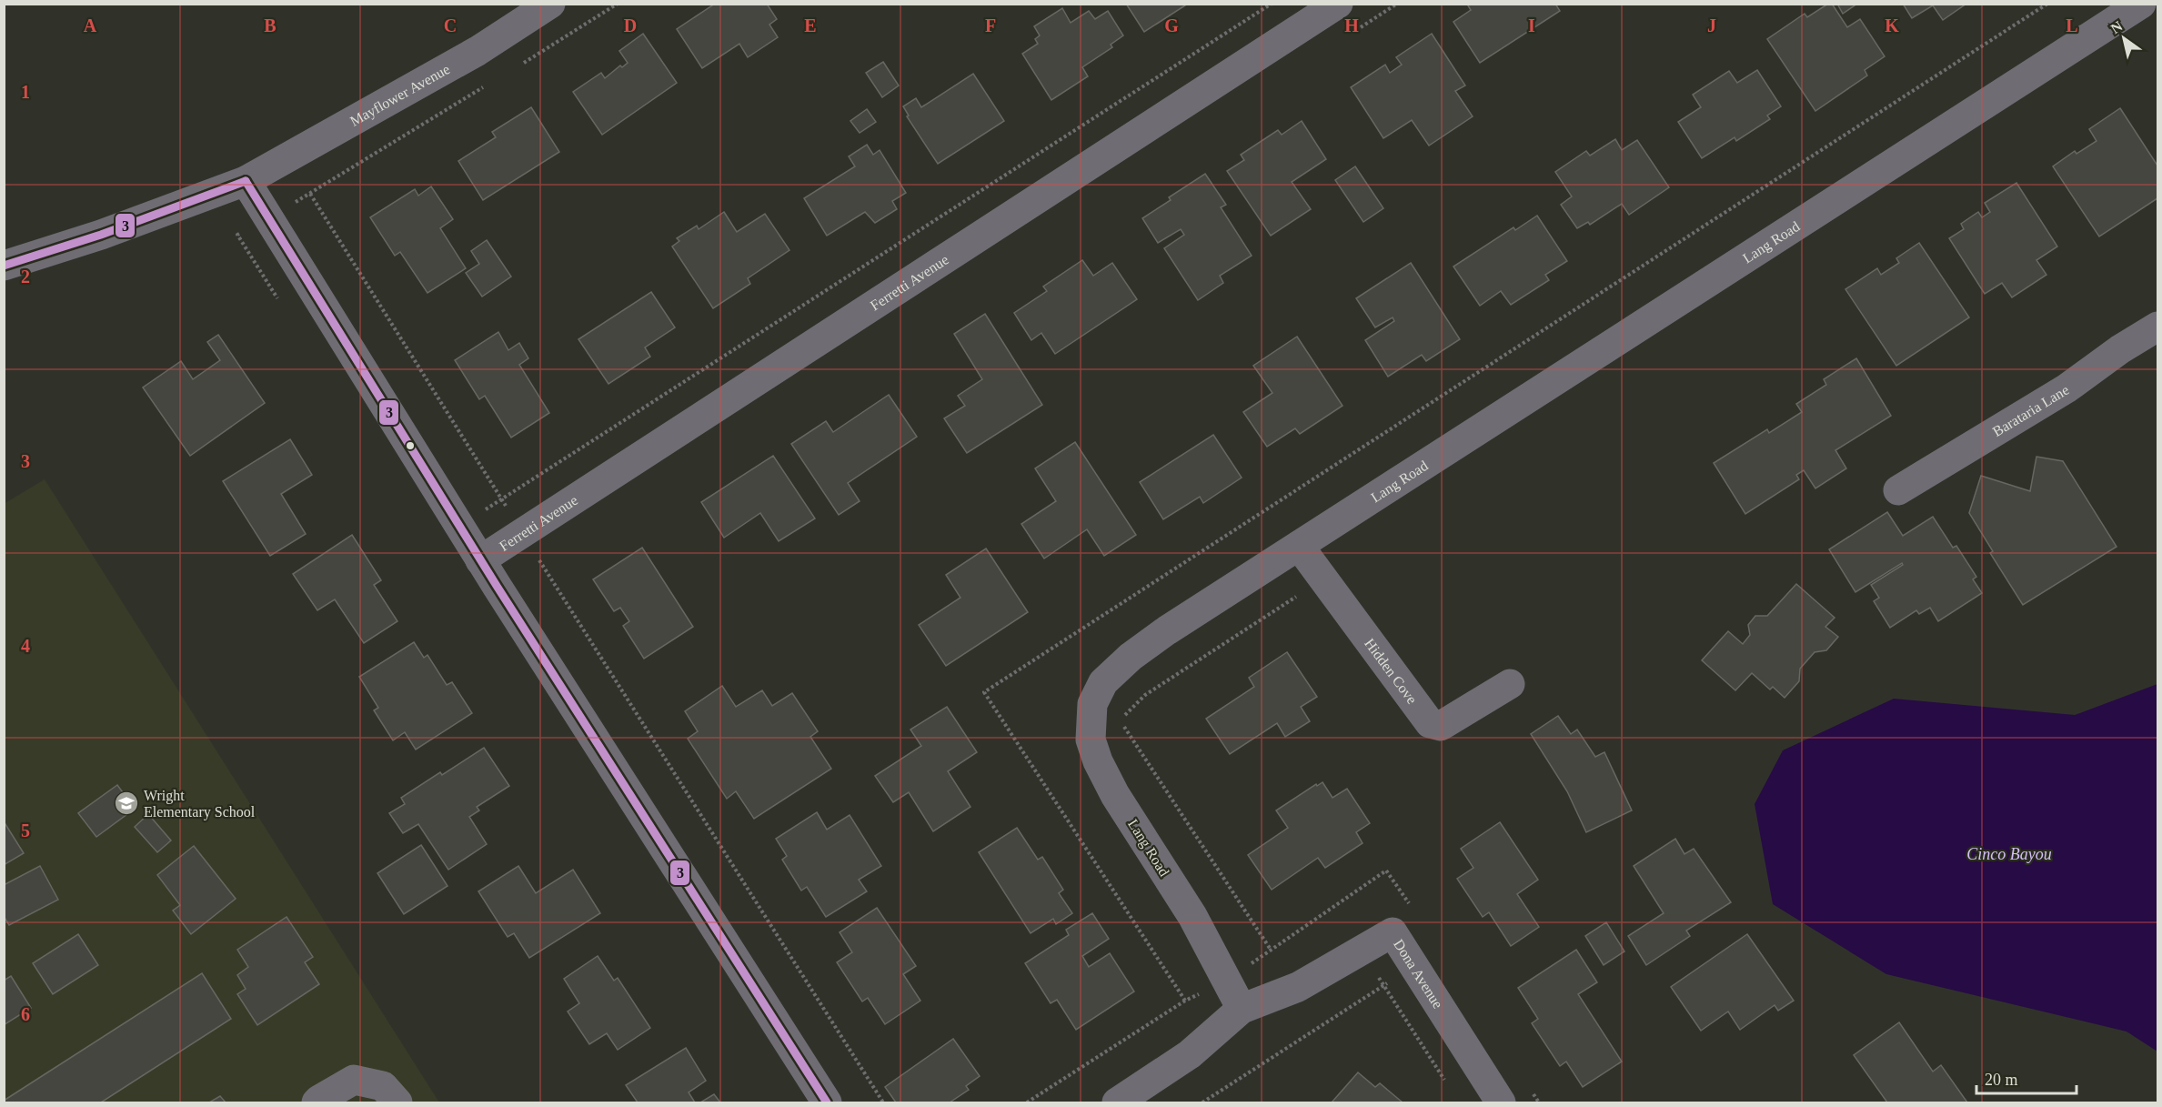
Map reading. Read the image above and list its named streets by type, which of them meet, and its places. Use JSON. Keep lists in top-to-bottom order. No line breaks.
{"streets":{"street":["Mayflower Avenue","Lang Road","Ferretti Avenue","Barataria Lane","Hidden Cove","Dona Avenue"]},"crossings":[["Lang Road","Hidden Cove"],["Lang Road","Dona Avenue"]],"water":["Cinco Bayou"],"places":{"school or university":["Wright Elementary School"]},"lines":["transit line 3"],"scale_bar":"20 m","north":"top left","grid":{"columns":["A","B","C","D","E","F","G","H","I","J","K","L"],"rows":["1","2","3","4","5","6"]}}
